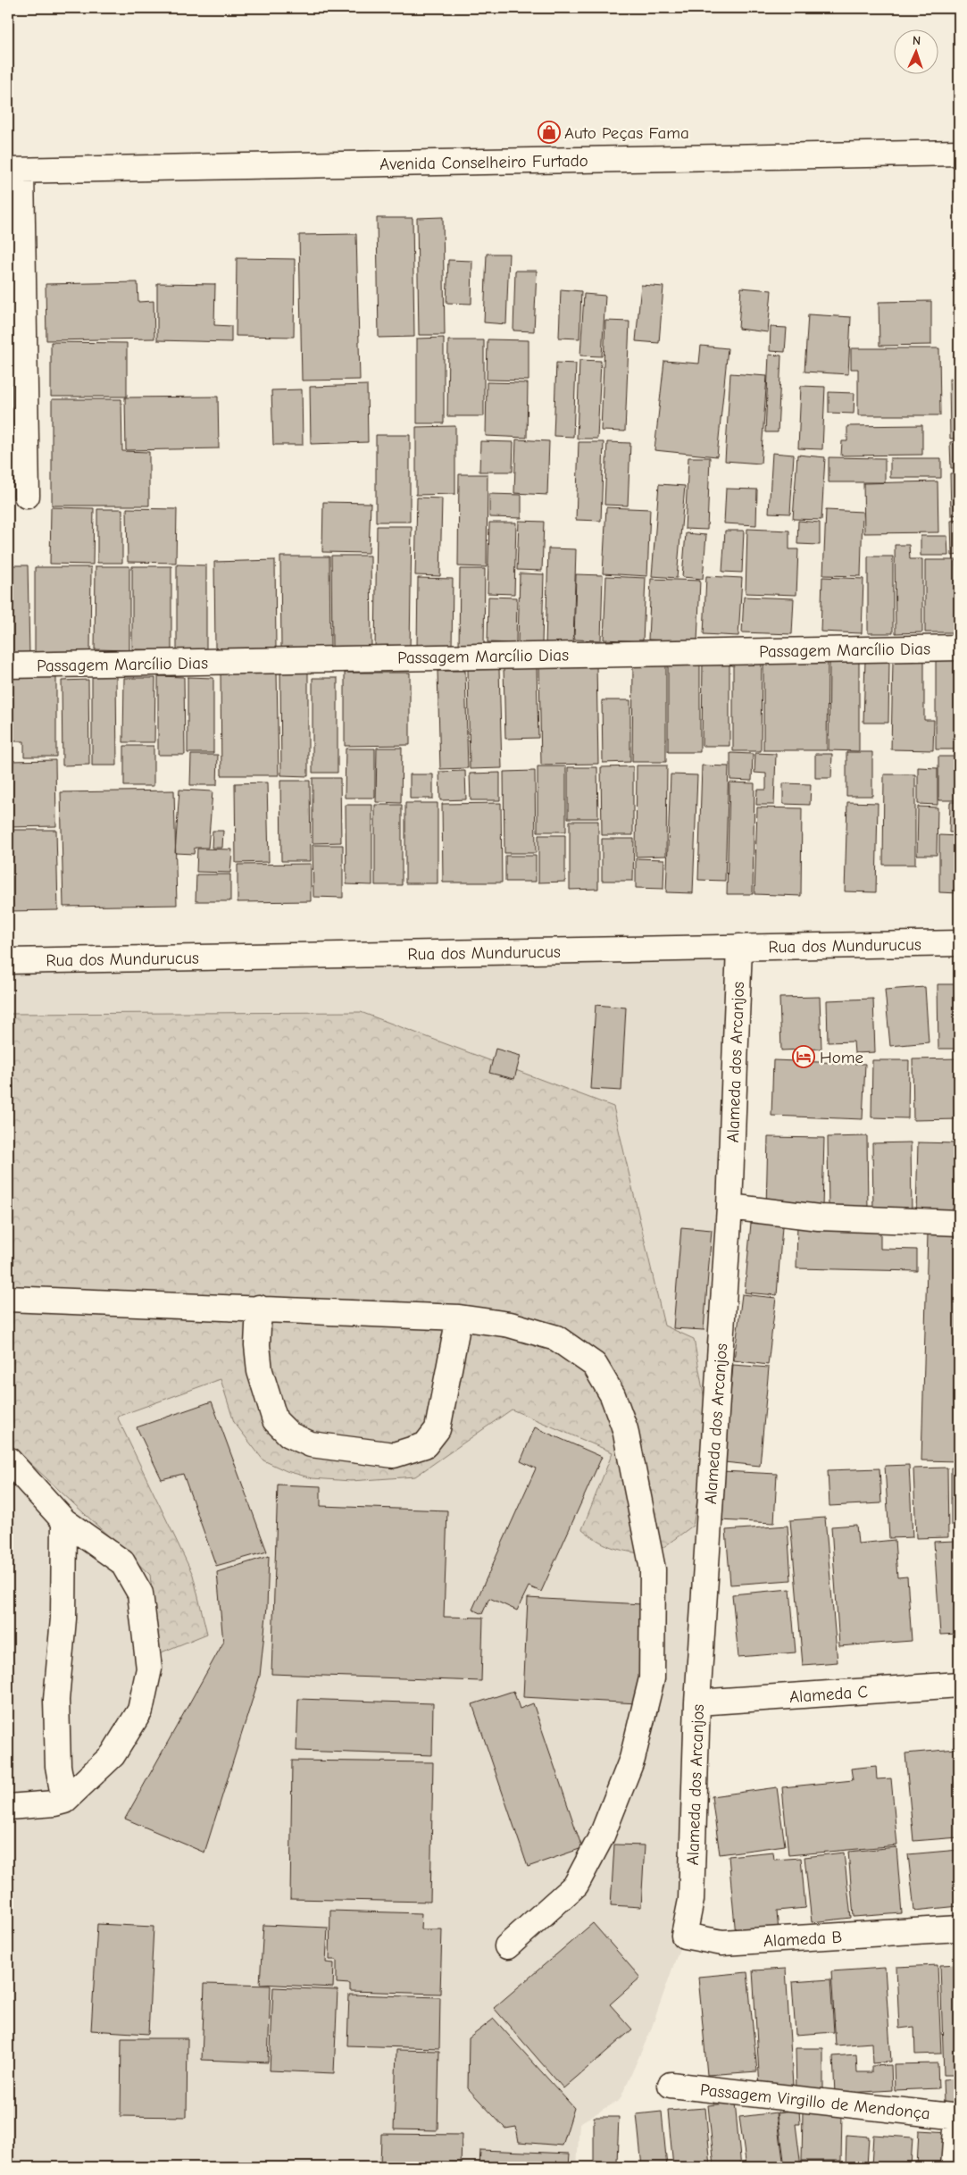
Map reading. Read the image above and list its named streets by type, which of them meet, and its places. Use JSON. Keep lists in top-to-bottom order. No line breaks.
{"streets":{"street":["Avenida Conselheiro Furtado","Passagem Marcílio Dias","Rua dos Mundurucus","Alameda dos Arcanjos","Alameda C","Alameda B","Passagem Virgillo de Mendonça"]},"crossings":[["Rua dos Mundurucus","Alameda dos Arcanjos"],["Alameda dos Arcanjos","Alameda C"],["Alameda dos Arcanjos","Alameda B"]],"places":{"shop":["Auto Peças Fama"],"hotel":["Home"]},"north":"top"}
